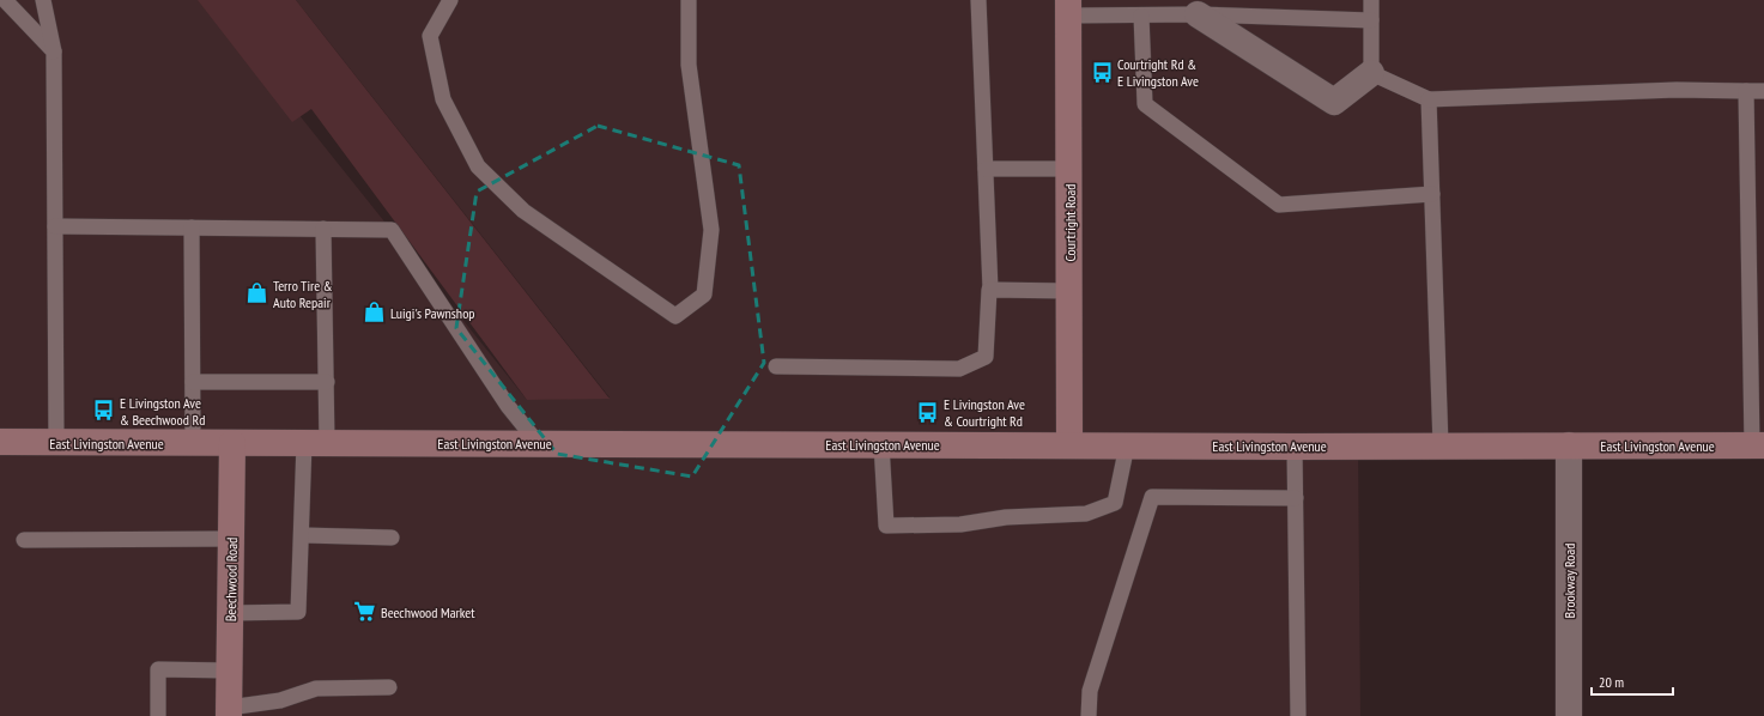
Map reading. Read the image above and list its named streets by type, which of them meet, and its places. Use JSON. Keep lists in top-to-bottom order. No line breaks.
{"streets":{"main road":["Courtright Road","East Livingston Avenue","Beechwood Road"],"street":["Brookway Road"]},"crossings":[["Courtright Road","East Livingston Avenue"],["East Livingston Avenue","Beechwood Road"],["East Livingston Avenue","Brookway Road"]],"places":{"bus stop":["Courtright Rd & E Livingston Ave","E Livingston Ave & Beechwood Rd","E Livingston Ave & Courtright Rd"],"shop":["Terro Tire & Auto Repair","Luigi's Pawnshop"],"supermarket":["Beechwood Market"]},"scale_bar":"20 m"}
